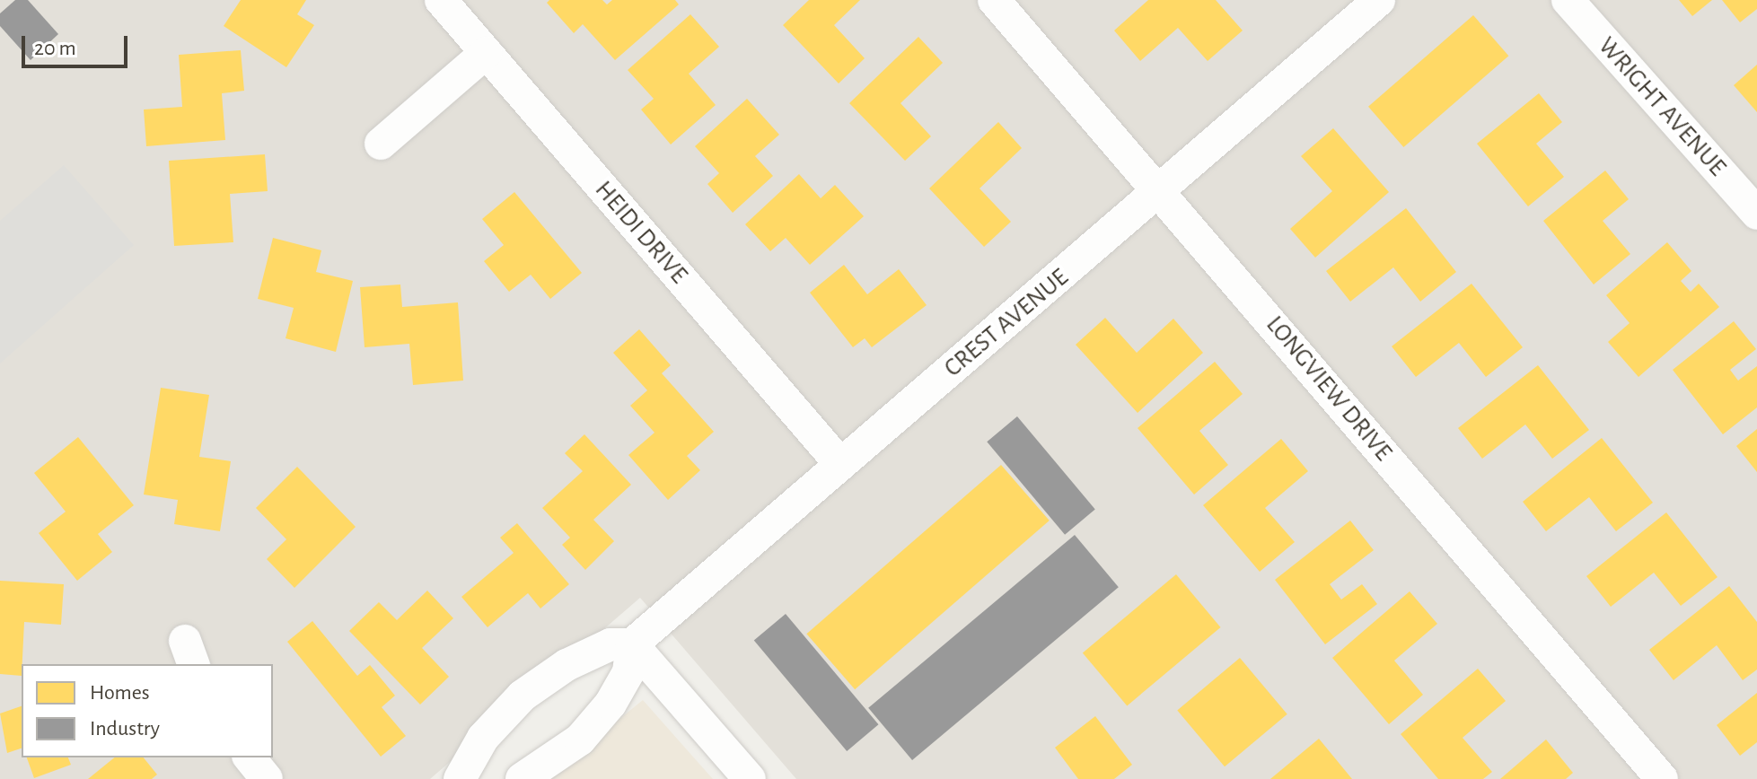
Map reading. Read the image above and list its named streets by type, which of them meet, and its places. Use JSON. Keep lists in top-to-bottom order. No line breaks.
{"streets":{"street":["WRIGHT AVENUE","HEIDI DRIVE","CREST AVENUE","LONGVIEW DRIVE"]},"crossings":[["HEIDI DRIVE","CREST AVENUE"],["CREST AVENUE","LONGVIEW DRIVE"]],"legend":["Homes","Industry"],"scale_bar":"20 m"}
